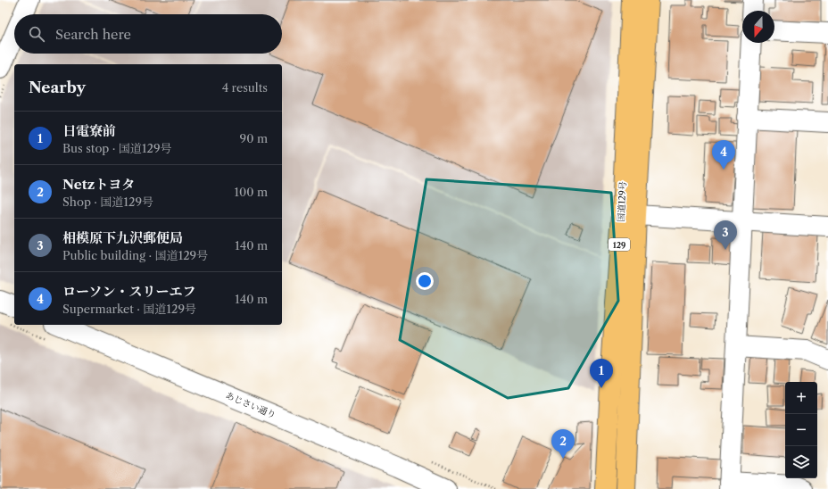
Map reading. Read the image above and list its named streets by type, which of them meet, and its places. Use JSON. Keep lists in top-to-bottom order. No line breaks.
{"streets":{"highway":["国道129号","129"],"street":["あじさい通り"]},"north":"bottom","page":{"search":"Search here","heading":["Nearby","4 results"],"list":[{"mark":"1","name":"日電寮前","note":"Bus stop · 国道129号","value":"90 m"},{"mark":"2","name":"Netzトヨタ","note":"Shop · 国道129号","value":"100 m"},{"mark":"3","name":"相模原下九沢郵便局","note":"Public building · 国道129号","value":"140 m"},{"mark":"4","name":"ローソン・スリーエフ","note":"Supermarket · 国道129号","value":"140 m"}],"pins":["4","3","1","2"],"map_buttons":["+","−"]}}
